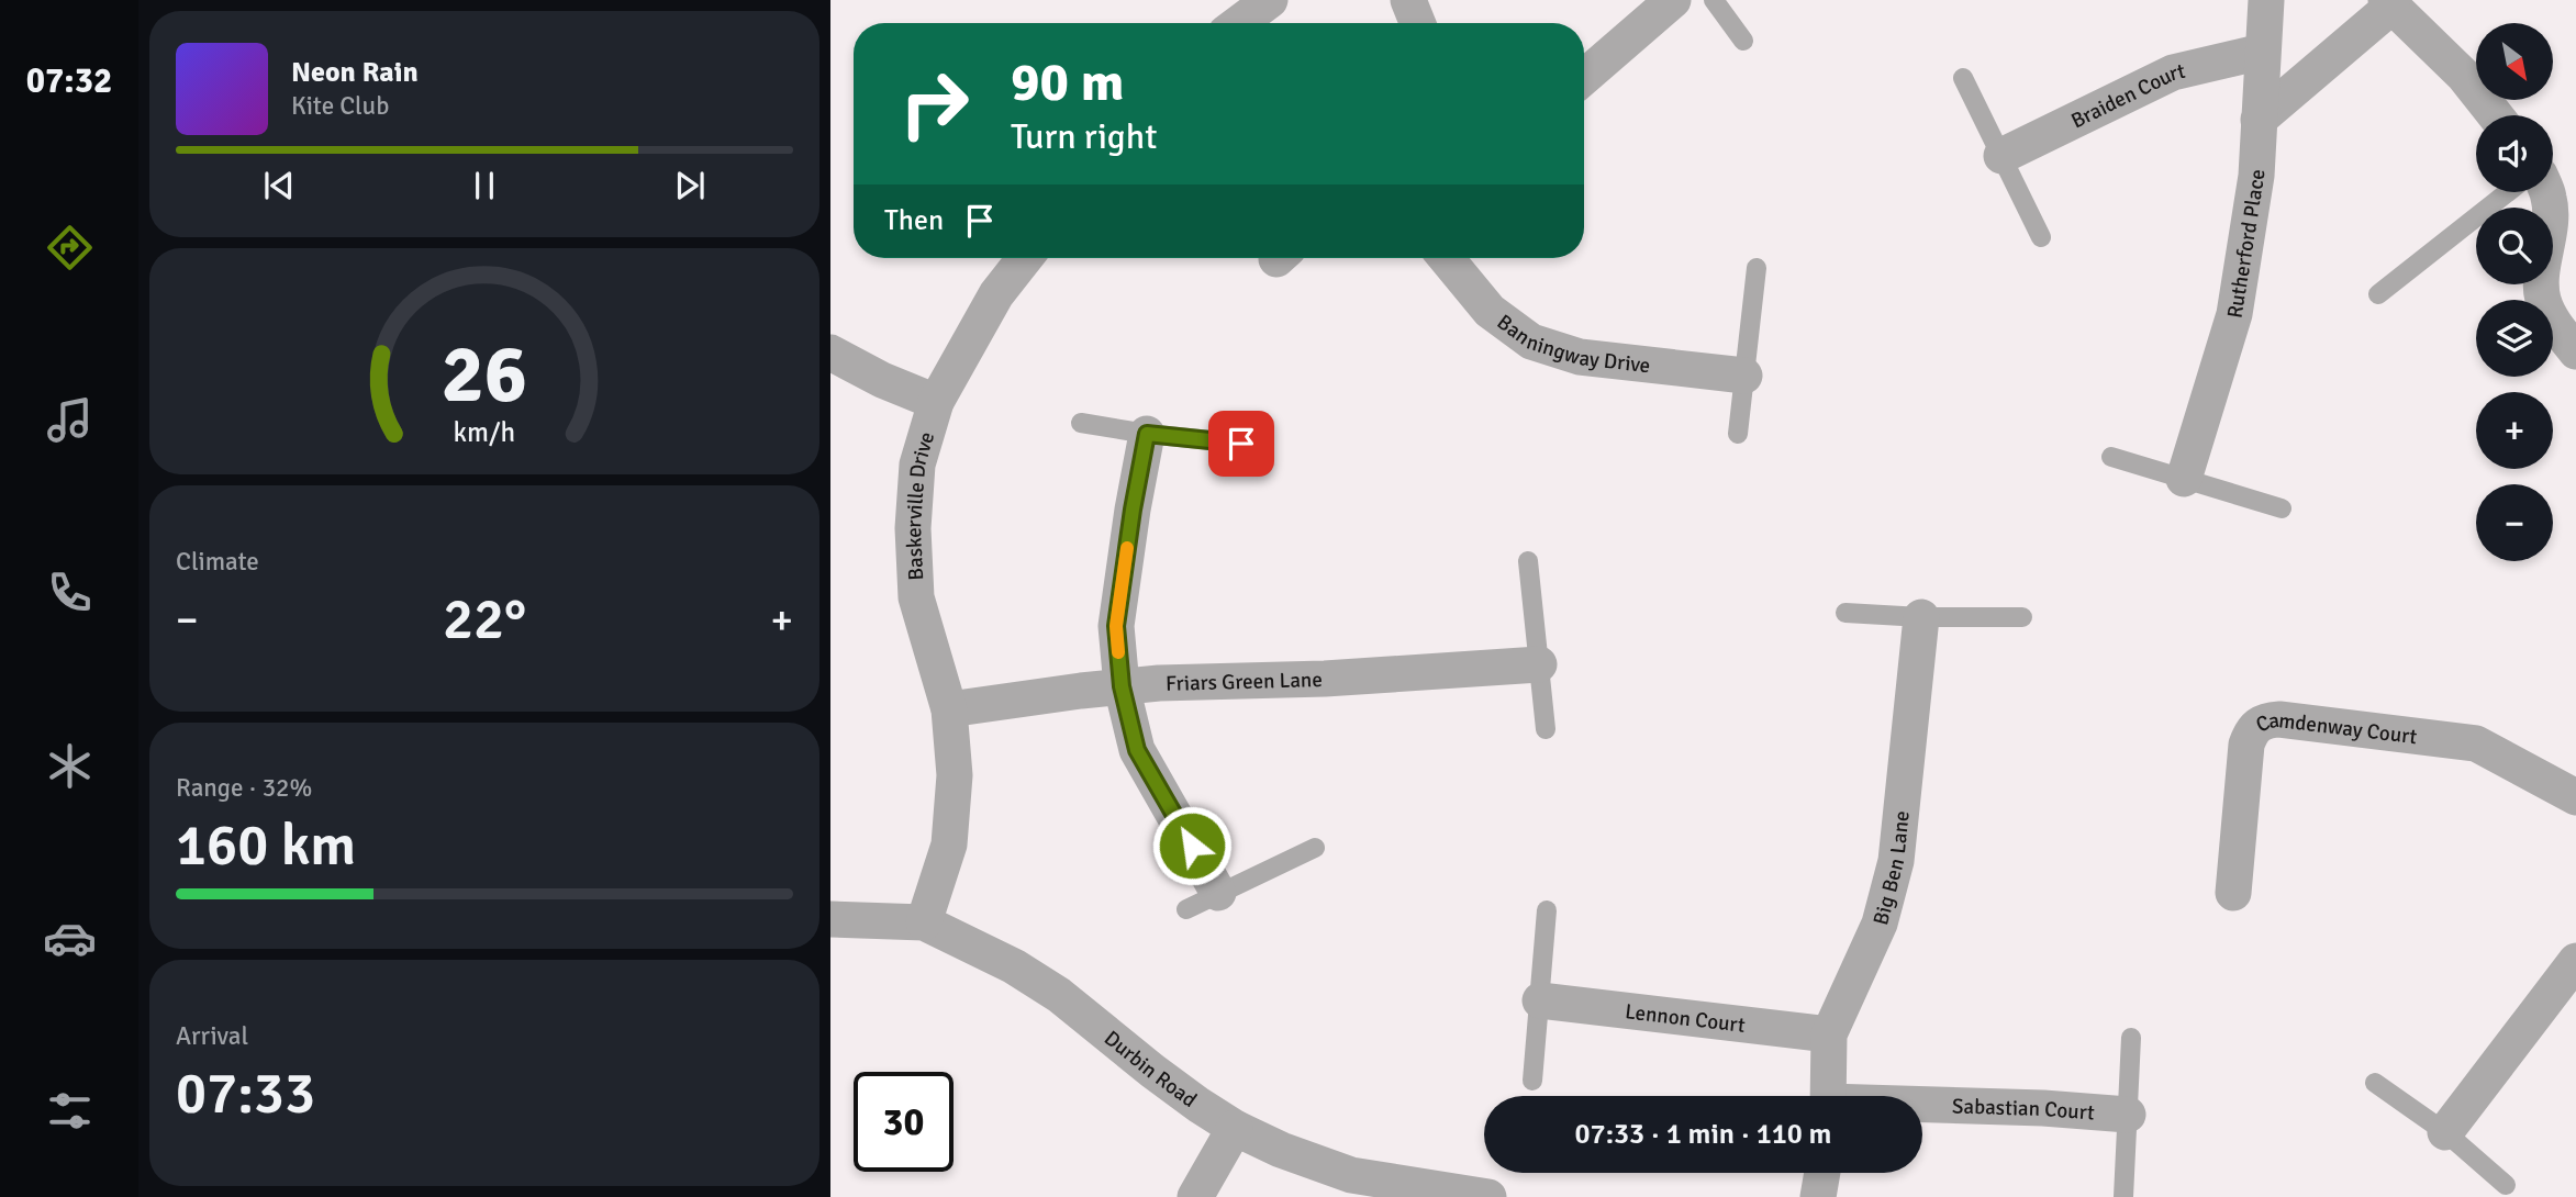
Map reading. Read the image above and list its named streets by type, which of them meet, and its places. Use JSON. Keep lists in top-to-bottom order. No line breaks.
{"streets":{"street":["Braiden Court","Rutherford Place","Banningway Drive","Baskerville Drive","Friars Green Lane","Camdenway Court","Big Ben Lane","Lennon Court","Durbin Road","Sabastian Court"]},"crossings":[["Braiden Court","Rutherford Place"],["Baskerville Drive","Friars Green Lane"],["Baskerville Drive","Durbin Road"],["Big Ben Lane","Lennon Court"]],"north":"bottom right","page":{"tabs":"07:32","map_buttons":["+","−"],"turn":["90 m","Turn right"],"song":["Neon Rain","Kite Club"],"then":"Then","tile":["Climate",["Range · 32%","160 km"],["Arrival","07:33"]],"heat":["−","22°","+"],"limit":"30","trip":"07:33 · 1 min · 110 m","gauge":["26","km/h"]}}
